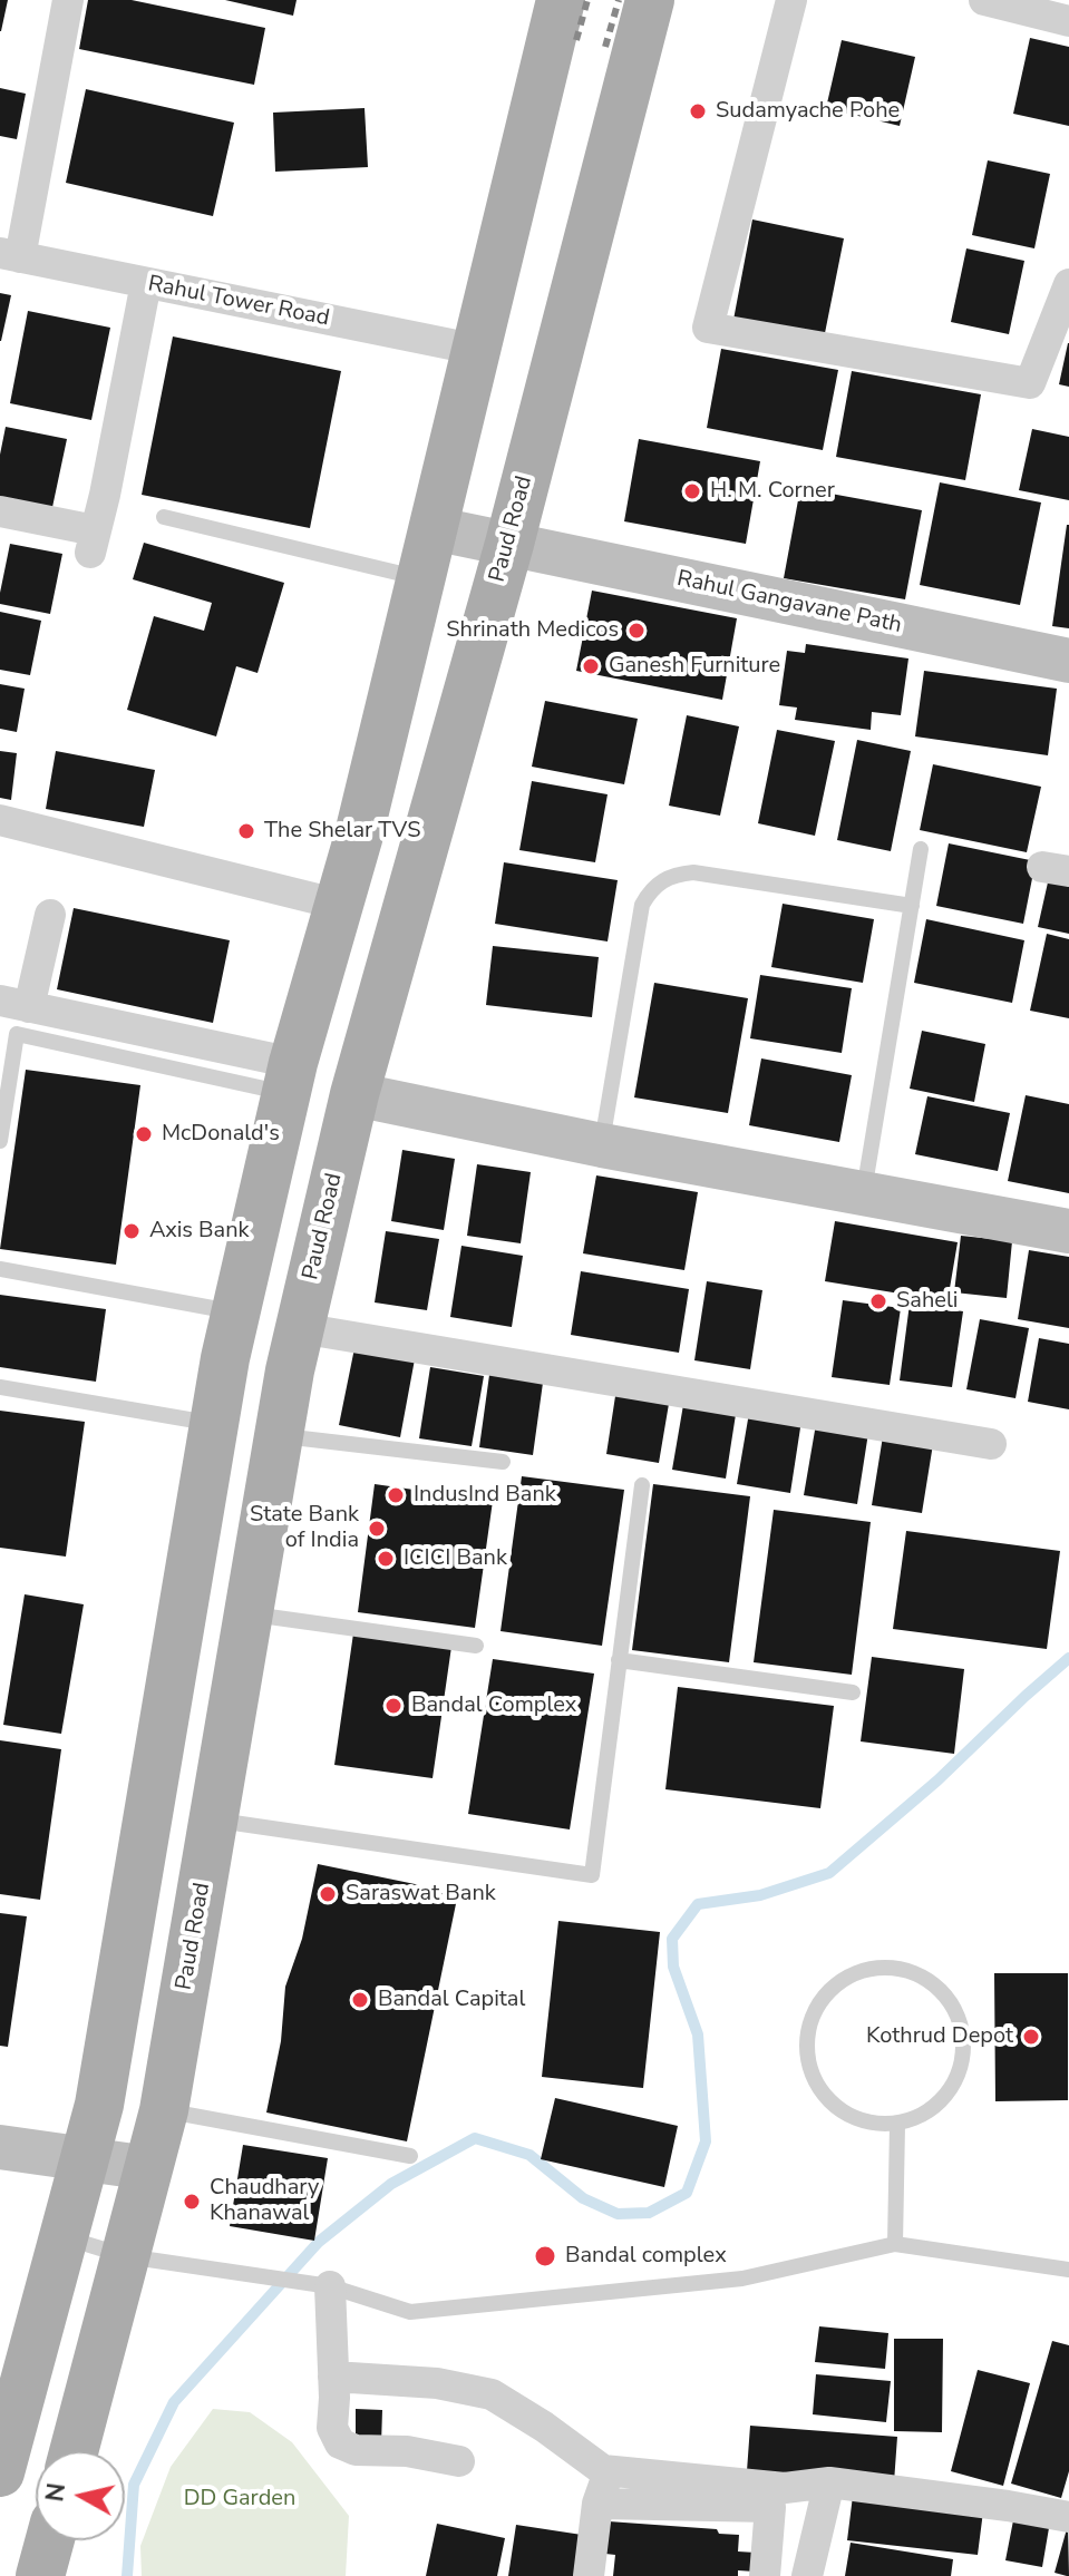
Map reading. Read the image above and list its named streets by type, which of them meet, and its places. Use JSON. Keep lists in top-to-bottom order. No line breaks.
{"streets":{"main road":["Paud Road"],"street":["Rahul Tower Road","Rahul Gangavane Path"]},"crossings":[["Paud Road","Rahul Gangavane Path"]],"parks":["DD Garden"],"places":["Sudamyache Pohe","H. M. Corner","Shrinath Medicos","Ganesh Furniture","The Shelar TVS","McDonald's","Axis Bank","Saheli","IndusInd Bank","State Bank of India","ICICI Bank","Bandal Complex","Saraswat Bank","Bandal Capital","Kothrud Depot","Chaudhary Khanawal","Bandal complex"],"north":"left"}
